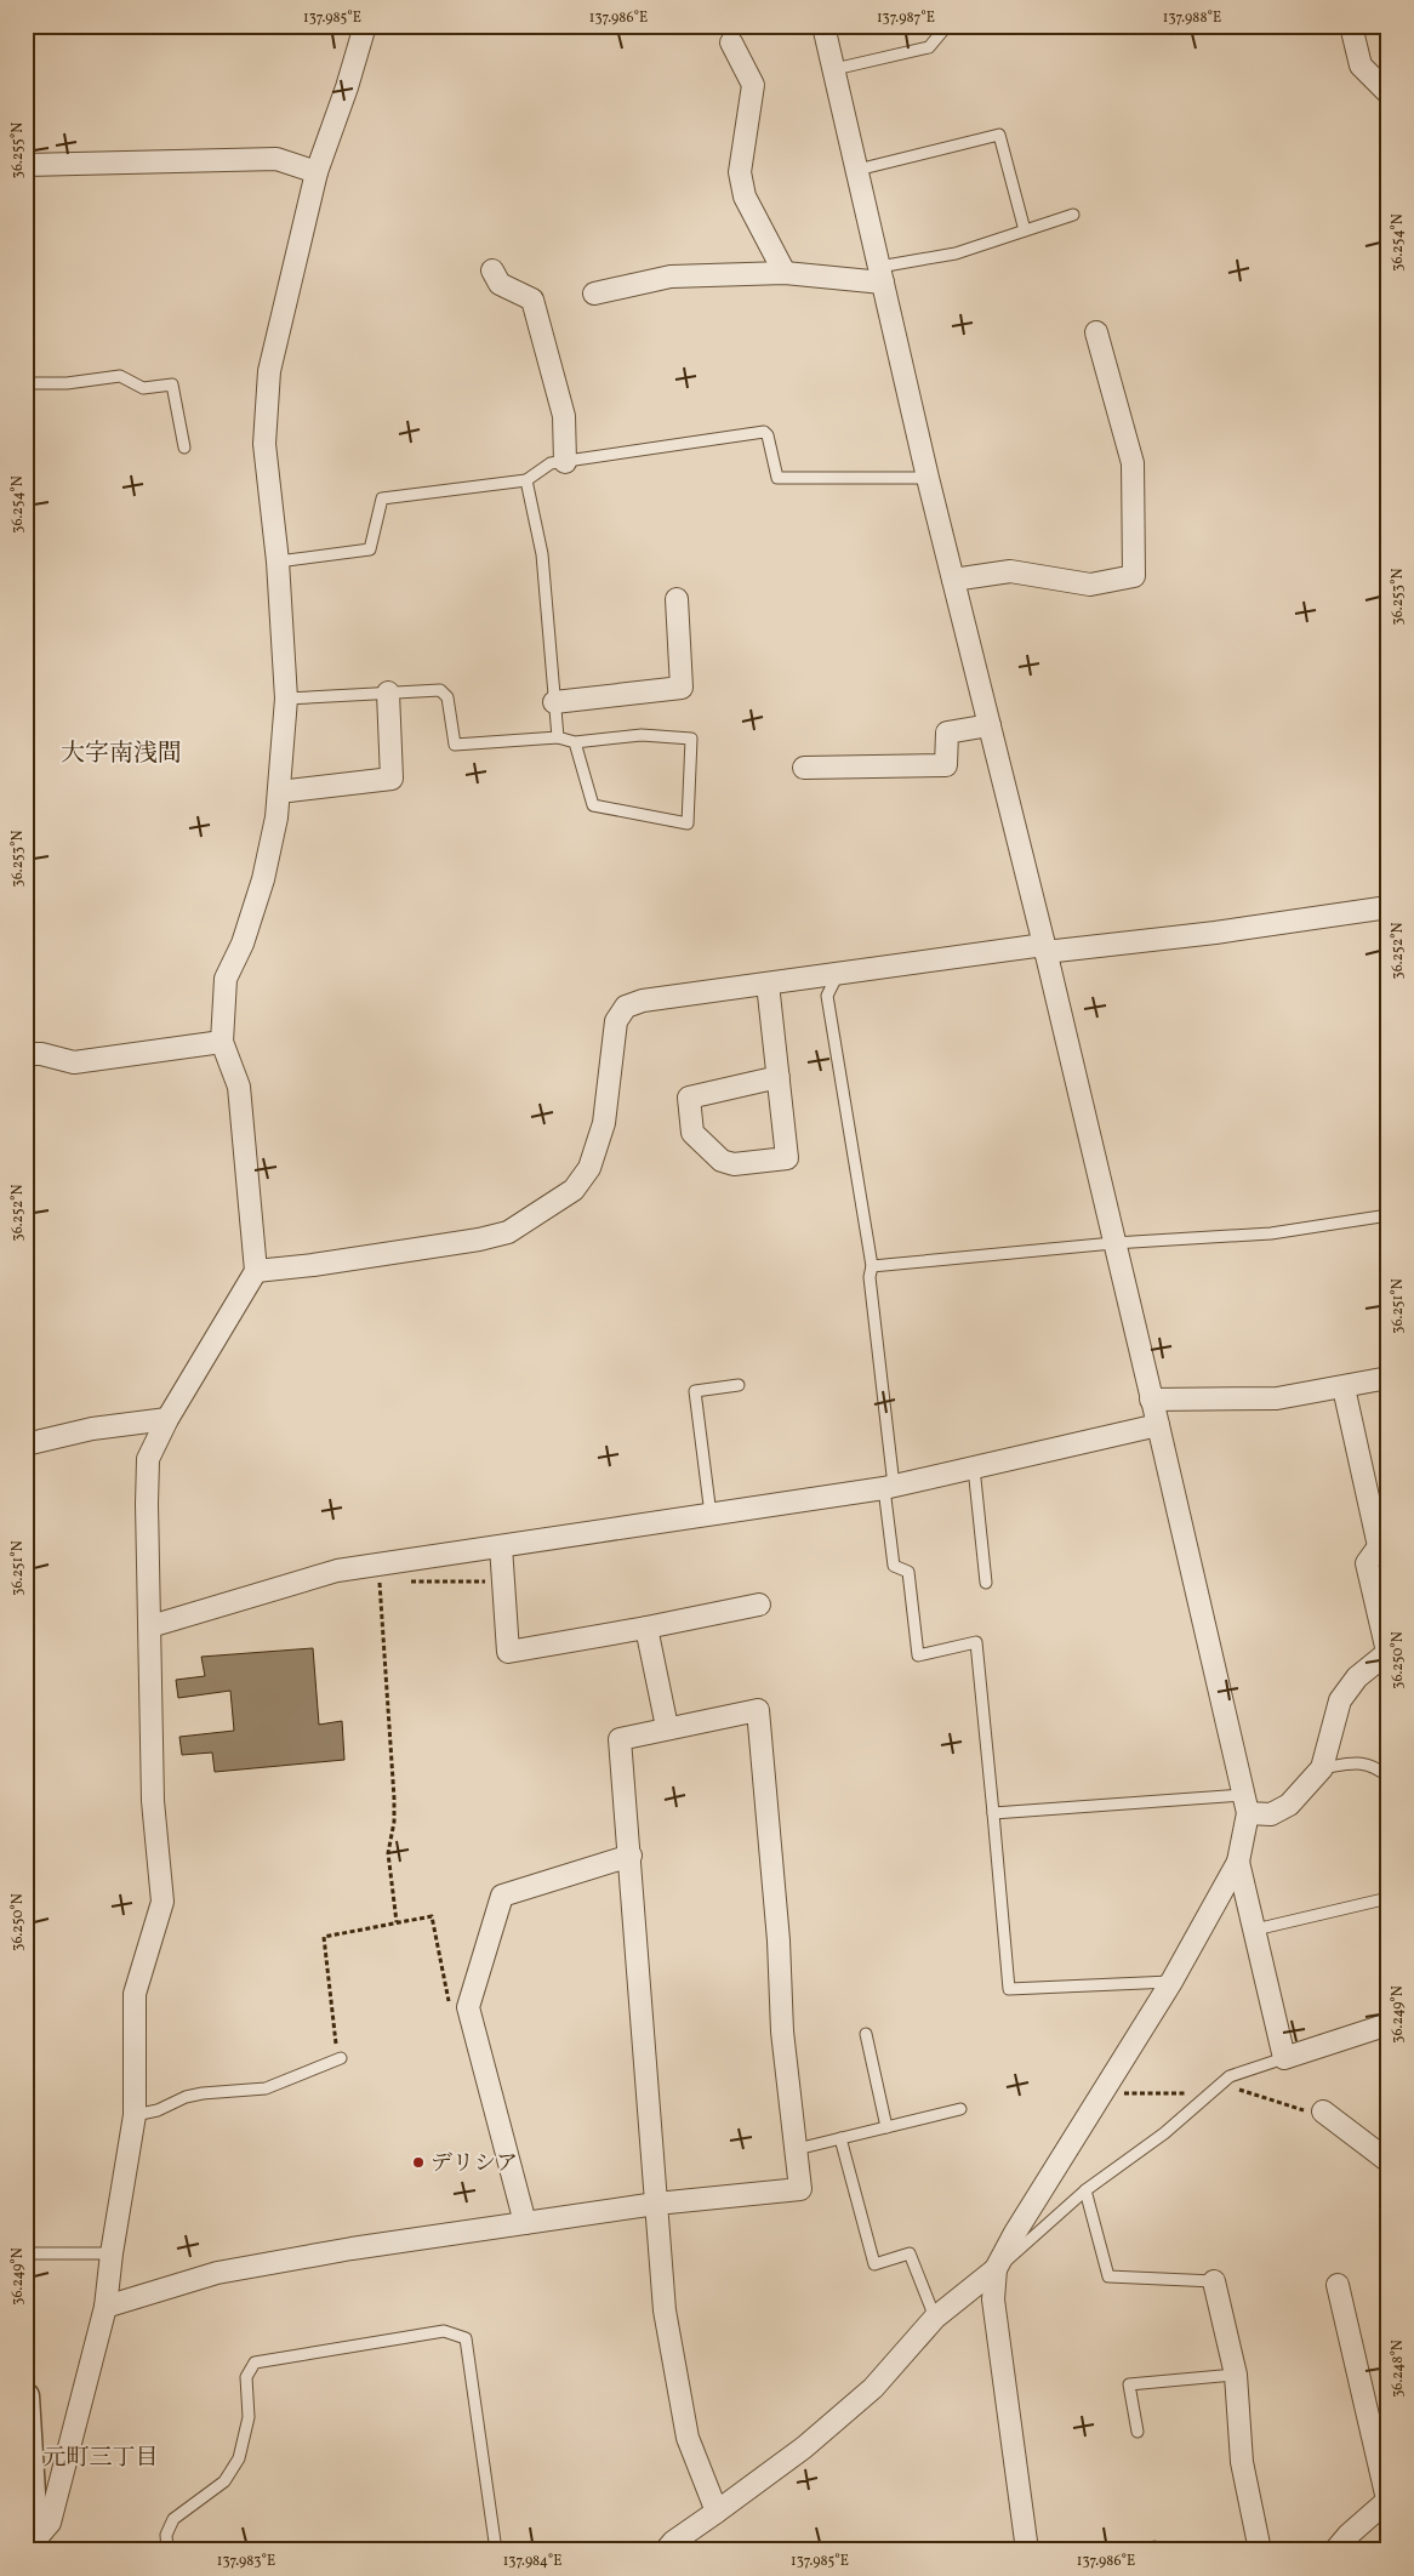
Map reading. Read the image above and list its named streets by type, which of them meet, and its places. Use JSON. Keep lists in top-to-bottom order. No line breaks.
{"districts":["大字南浅間","元町三丁目"],"places":["デリシア"],"coordinates":["137.985°E","137.986°E","137.987°E","137.988°E","36.255°N","36.254°N","36.253°N","36.252°N","36.251°N","36.250°N","36.249°N","36.248°N","137.983°E","137.984°E"]}
